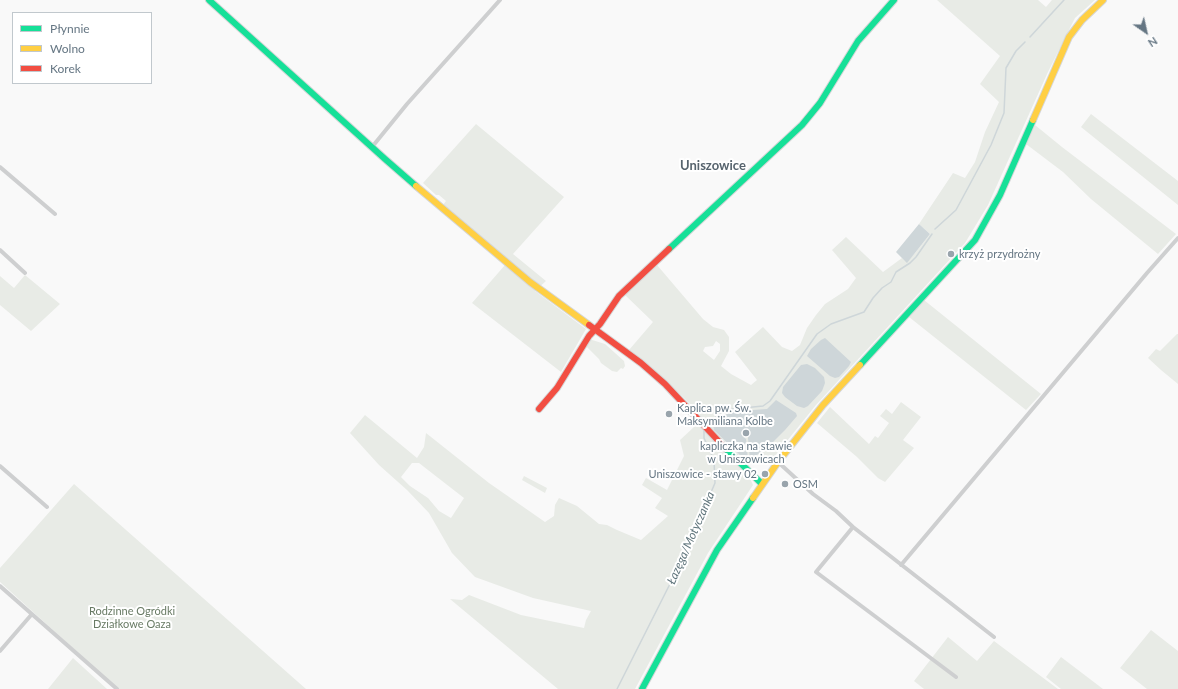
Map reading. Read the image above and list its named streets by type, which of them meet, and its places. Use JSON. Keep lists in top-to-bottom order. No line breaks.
{"districts":["Uniszowice"],"water":["Łazęga/Motyczanka"],"parks":["Rodzinne Ogródki Działkowe Oaza"],"places":["krzyż przydrożny","Kaplica pw. Św. Maksymiliana Kolbe","kapliczka na stawie w Uniszowicach","Uniszowice - stawy 02","OSM"],"legend":["Płynnie","Wolno","Korek"],"north":"bottom right"}
